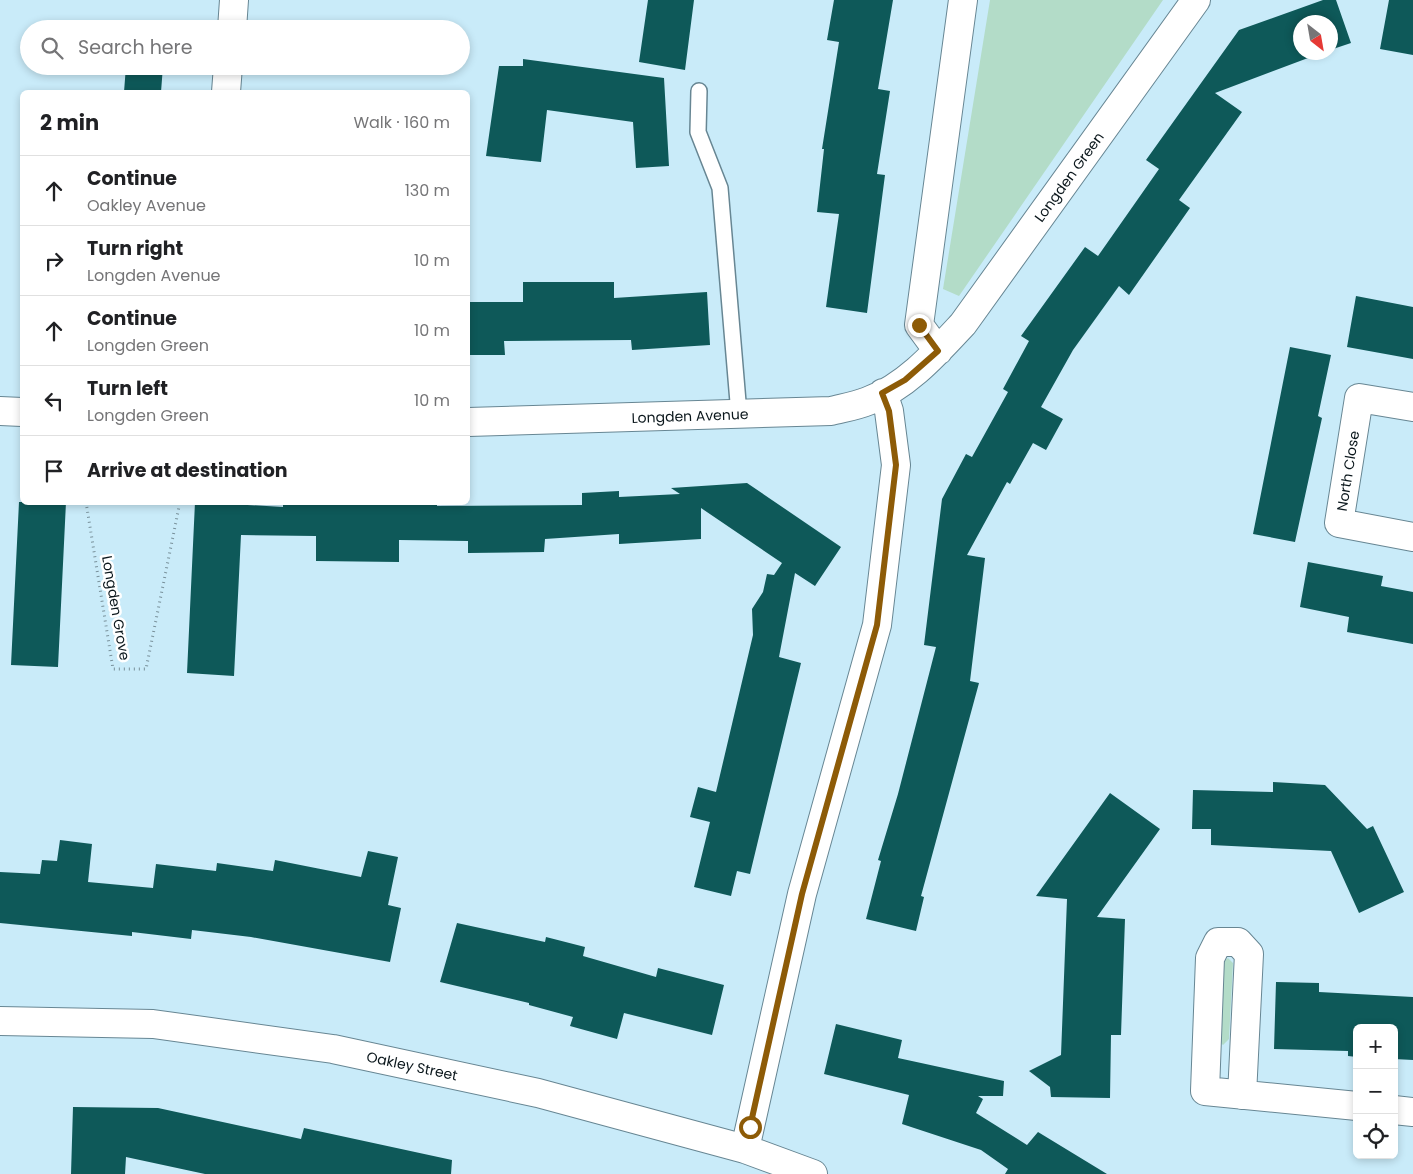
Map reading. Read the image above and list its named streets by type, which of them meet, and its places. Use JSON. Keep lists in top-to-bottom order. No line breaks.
{"streets":{"street":["Longden Green","Longden Avenue","North Close","Oakley Street"],"path":["Longden Grove"]},"crossings":[["Longden Green","Longden Avenue"]],"north":"bottom right","page":{"search":"Search here","heading":["2 min","Walk · 160 m"],"list":[["Continue","Oakley Avenue","130 m"],["Turn right","Longden Avenue","10 m"],["Continue","Longden Green","10 m"],["Turn left","Longden Green","10 m"],"Arrive at destination"],"map_buttons":["+","−"]}}
